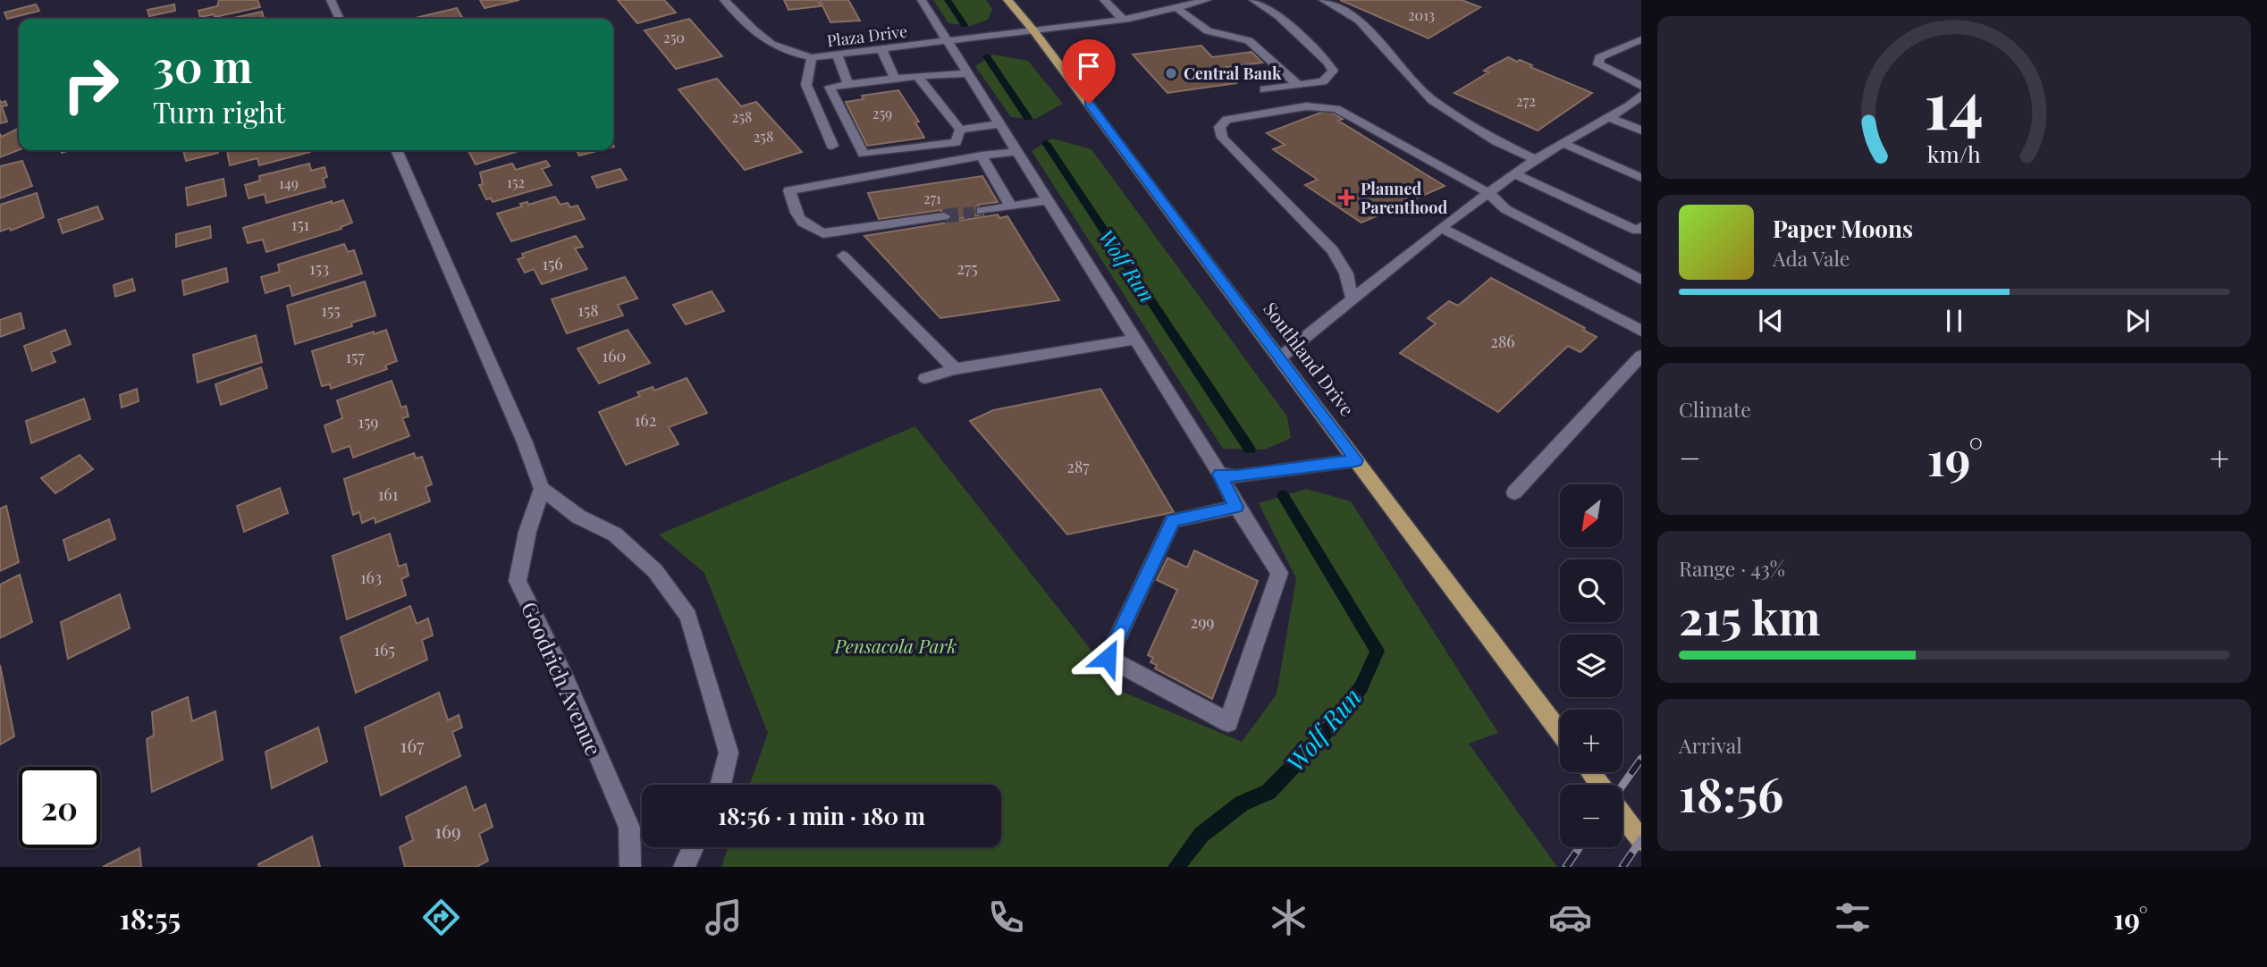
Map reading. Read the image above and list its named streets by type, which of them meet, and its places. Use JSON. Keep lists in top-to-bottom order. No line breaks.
{"streets":{"main road":["Southland Drive"],"street":["Plaza Drive","Goodrich Avenue"]},"crossings":[["Plaza Drive","Southland Drive"]],"water":["Wolf Run"],"parks":["Pensacola Park"],"places":{"other":["Central Bank"],"health":["Planned Parenthood"]},"house_numbers":["2013","250","272","259","258","258","152","149","271","151","156","153","275","155","158","286","160","157","162","159","287","161","163","299","165","167","169"],"north":"bottom left","page":{"turn":["30 m","Turn right"],"song":["Paper Moons","Ada Vale"],"tile":["Climate",["Range · 43%","215 km"],["Arrival","18:56"]],"heat":["−","19°","+"],"map_buttons":["+","−"],"limit":"20","trip":"18:56 · 1 min · 180 m","tabs":["18:55","19°"],"gauge":["14","km/h"]}}
